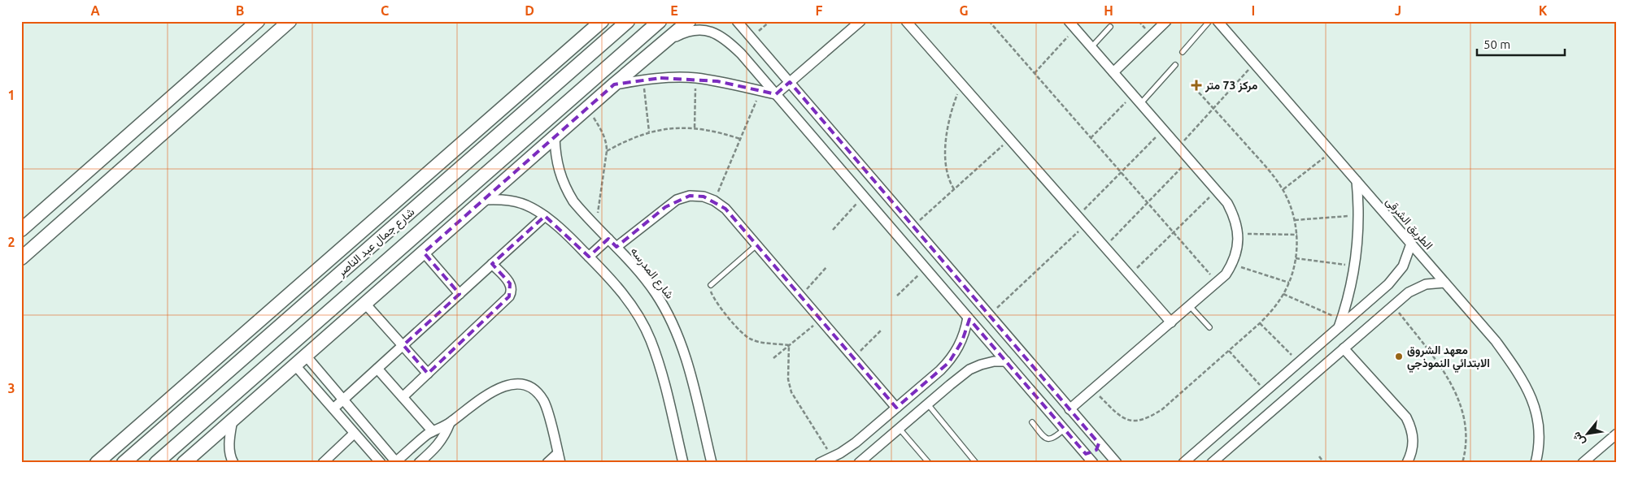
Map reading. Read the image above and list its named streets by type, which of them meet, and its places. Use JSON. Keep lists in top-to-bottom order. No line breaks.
{"streets":{"main road":["شارع جمال عبد الناصر"],"street":["الطريق الشرقى","شارع المدرسه"]},"places":{"health":["مركز 73 متر"],"other":["معهد الشروق الابتدائي النموذجي"]},"scale_bar":"50 m","north":"bottom left","grid":{"columns":["A","B","C","D","E","F","G","H","I","J","K"],"rows":["1","2","3"]}}
